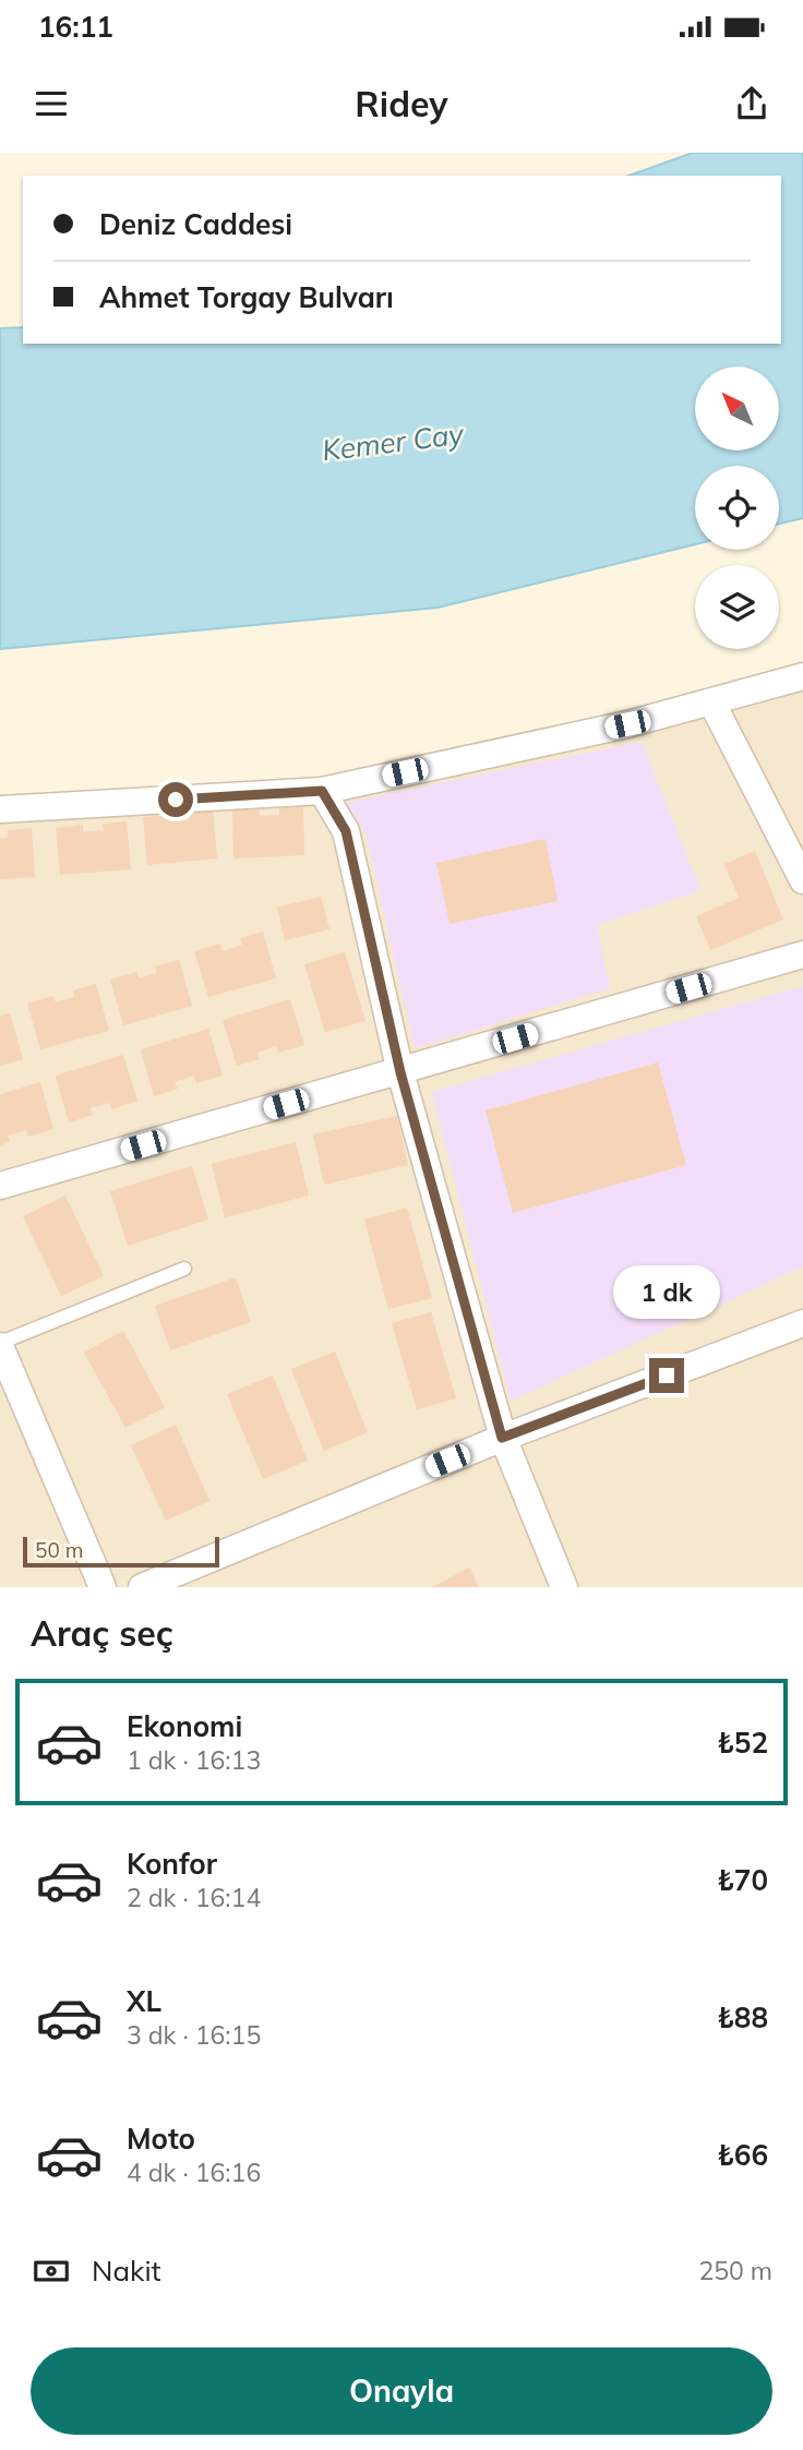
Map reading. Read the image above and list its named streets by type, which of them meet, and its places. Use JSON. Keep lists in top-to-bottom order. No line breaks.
{"water":["Kemer Cay"],"scale_bar":"50 m","north":"top left","page":{"status":"16:11","header":"Ridey","banner":["Deniz Caddesi","Ahmet Torgay Bulvarı"],"bubble":"1 dk","scale":"50 m","heading":"Araç seç","list":[{"name":"Ekonomi","note":"1 dk · 16:13","value":"₺52"},{"name":"Konfor","note":"2 dk · 16:14","value":"₺70"},{"name":"XL","note":"3 dk · 16:15","value":"₺88"},{"name":"Moto","note":"4 dk · 16:16","value":"₺66"}],"pay":["Nakit","250 m"],"buttons":"Onayla"}}
